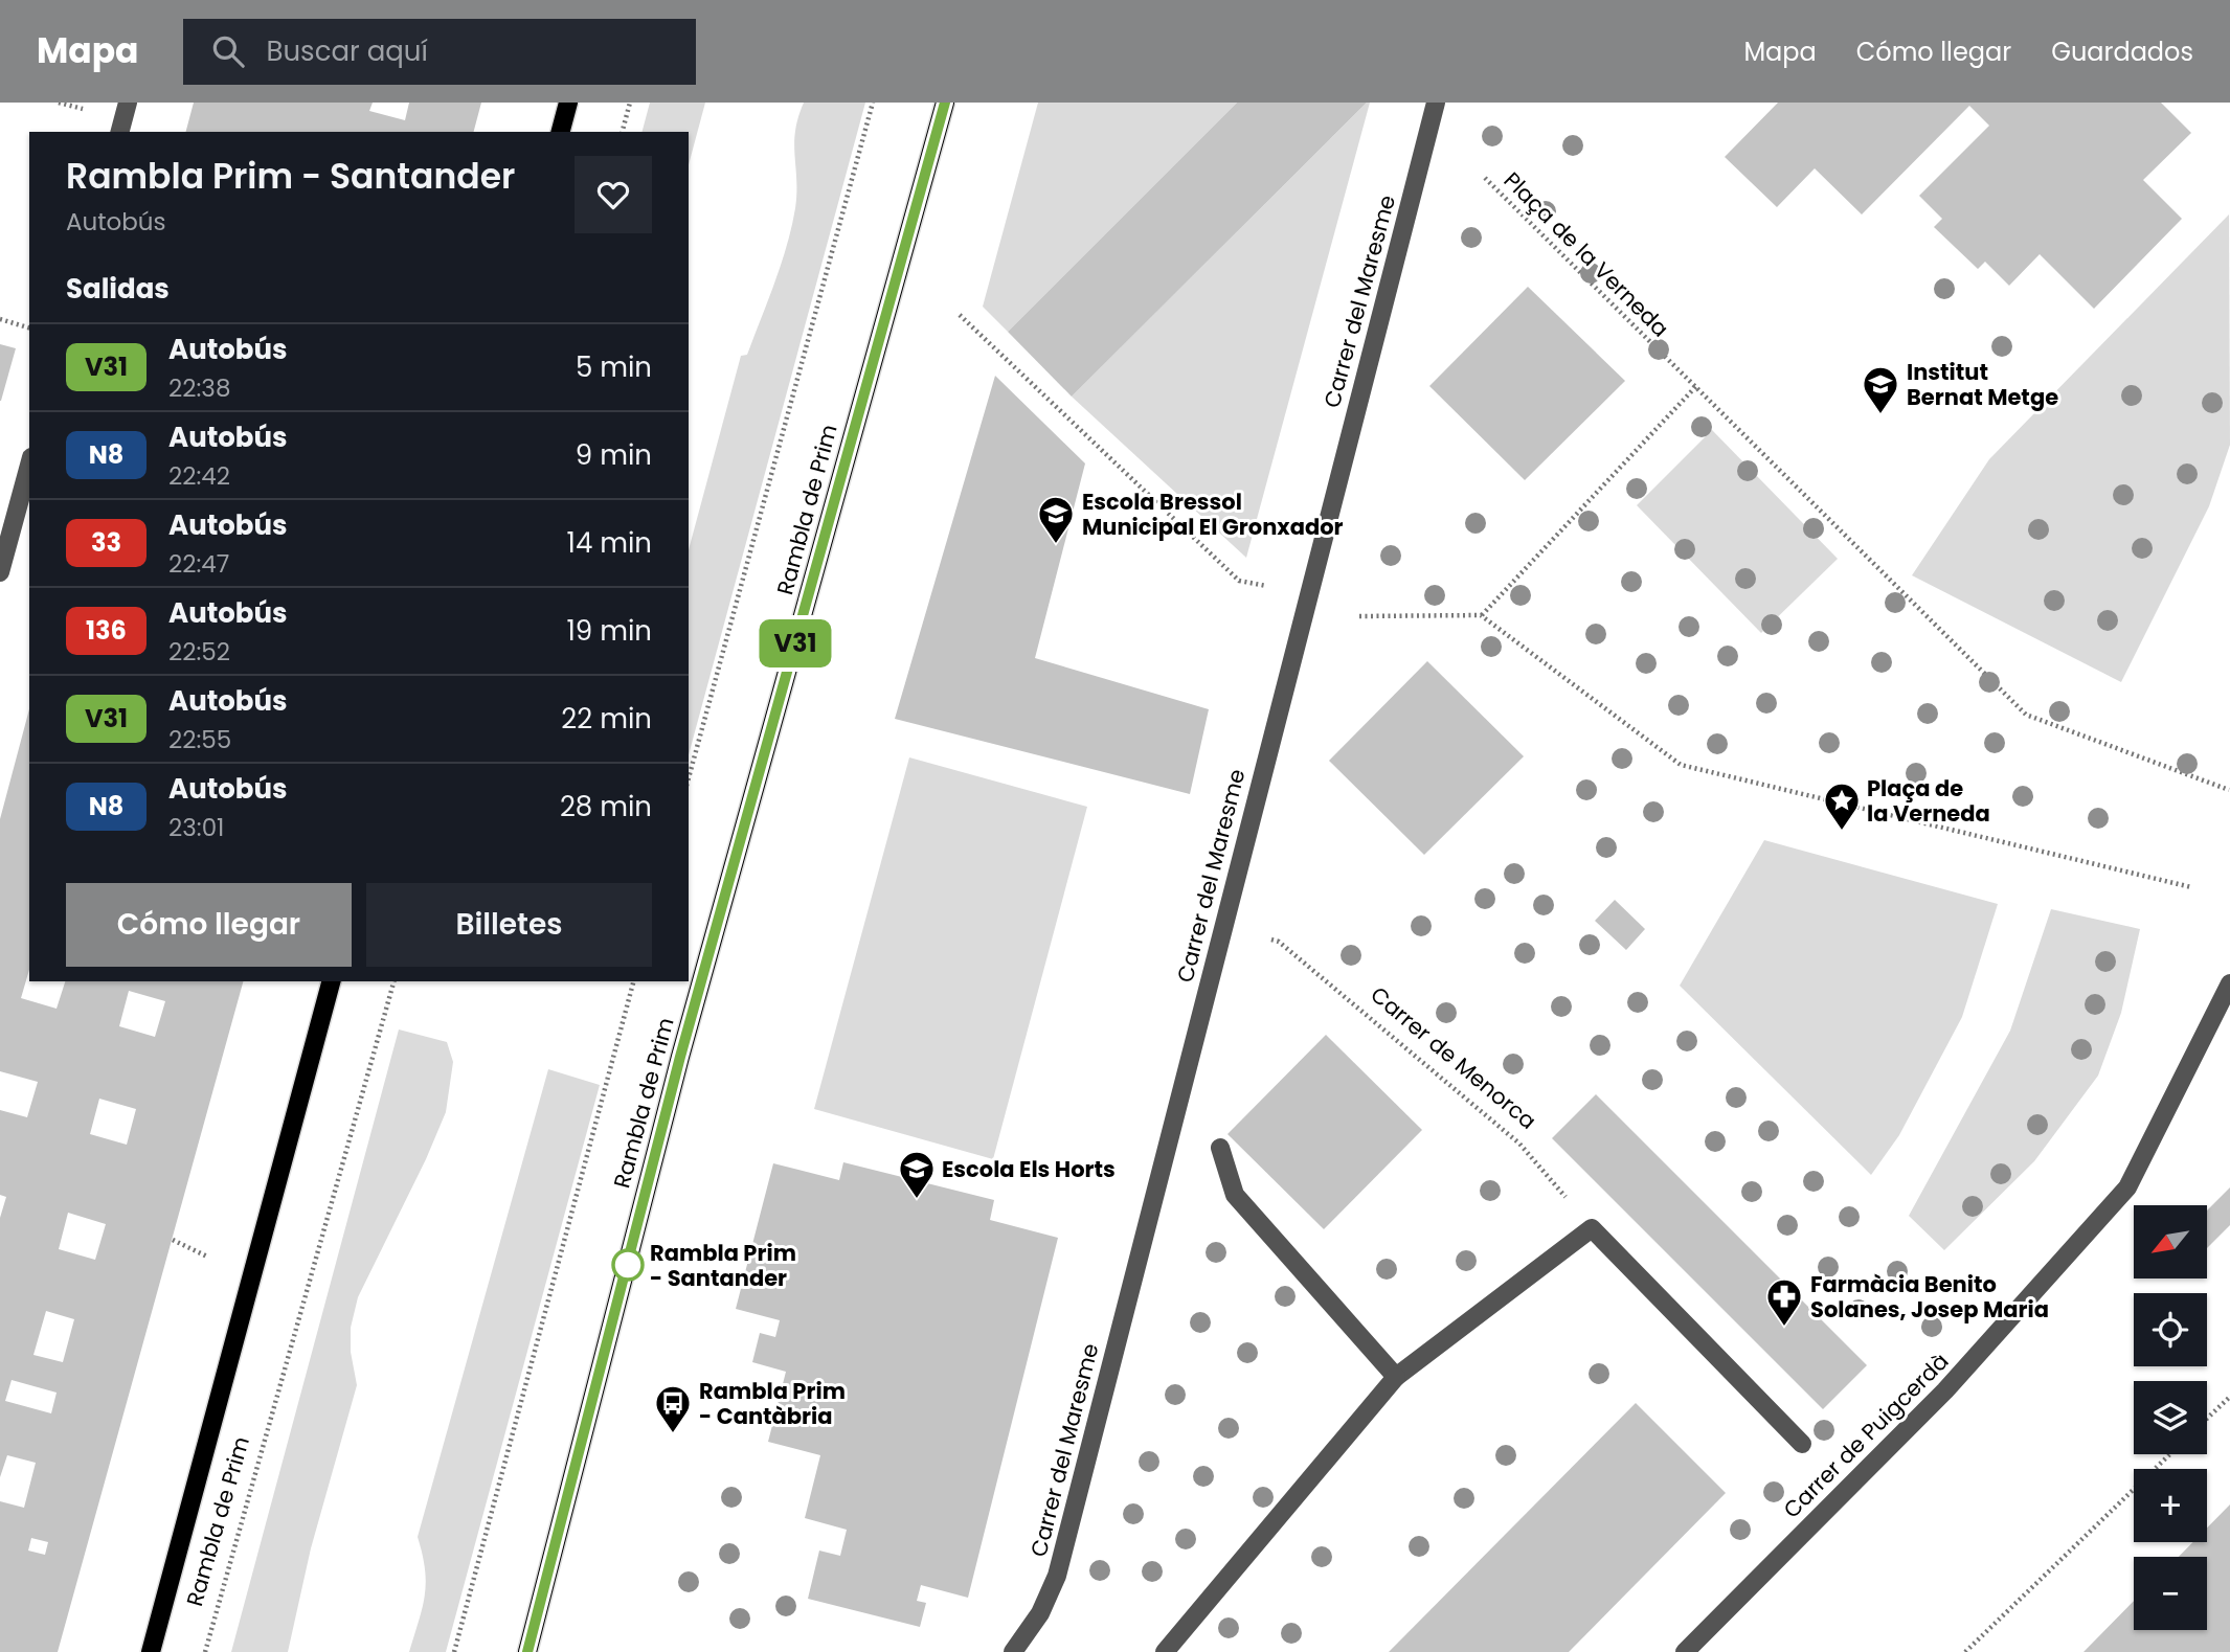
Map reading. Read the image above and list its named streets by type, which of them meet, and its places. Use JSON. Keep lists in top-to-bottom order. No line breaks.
{"streets":{"main road":["Rambla de Prim"],"street":["Carrer del Maresme","Carrer de Puigcerdà"],"path":["Plaça de la Verneda","Carrer de Menorca"]},"places":{"school or university":["Institut Bernat Metge","Escola Bressol Municipal El Gronxador","Escola Els Horts"],"place":["Plaça de la Verneda"],"other":["Rambla Prim - Santander"],"pharmacy":["Farmàcia Benito Solanes, Josep Maria"],"bus stop":["Rambla Prim - Cantàbria"]},"lines":["bus line V31"],"north":"bottom left","page":{"header":"Mapa","search":"Buscar aquí","nav":["Mapa","Cómo llegar","Guardados"],"on_map":"V31","heading":[["Rambla Prim - Santander","Autobús"],"Salidas"],"list":[{"mark":"V31","name":"Autobús","note":"22:38","value":"5 min"},{"mark":"N8","name":"Autobús","note":"22:42","value":"9 min"},{"mark":"33","name":"Autobús","note":"22:47","value":"14 min"},{"mark":"136","name":"Autobús","note":"22:52","value":"19 min"},{"mark":"V31","name":"Autobús","note":"22:55","value":"22 min"},{"mark":"N8","name":"Autobús","note":"23:01","value":"28 min"}],"buttons":["Cómo llegar","Billetes"],"map_buttons":["+","−"]}}
